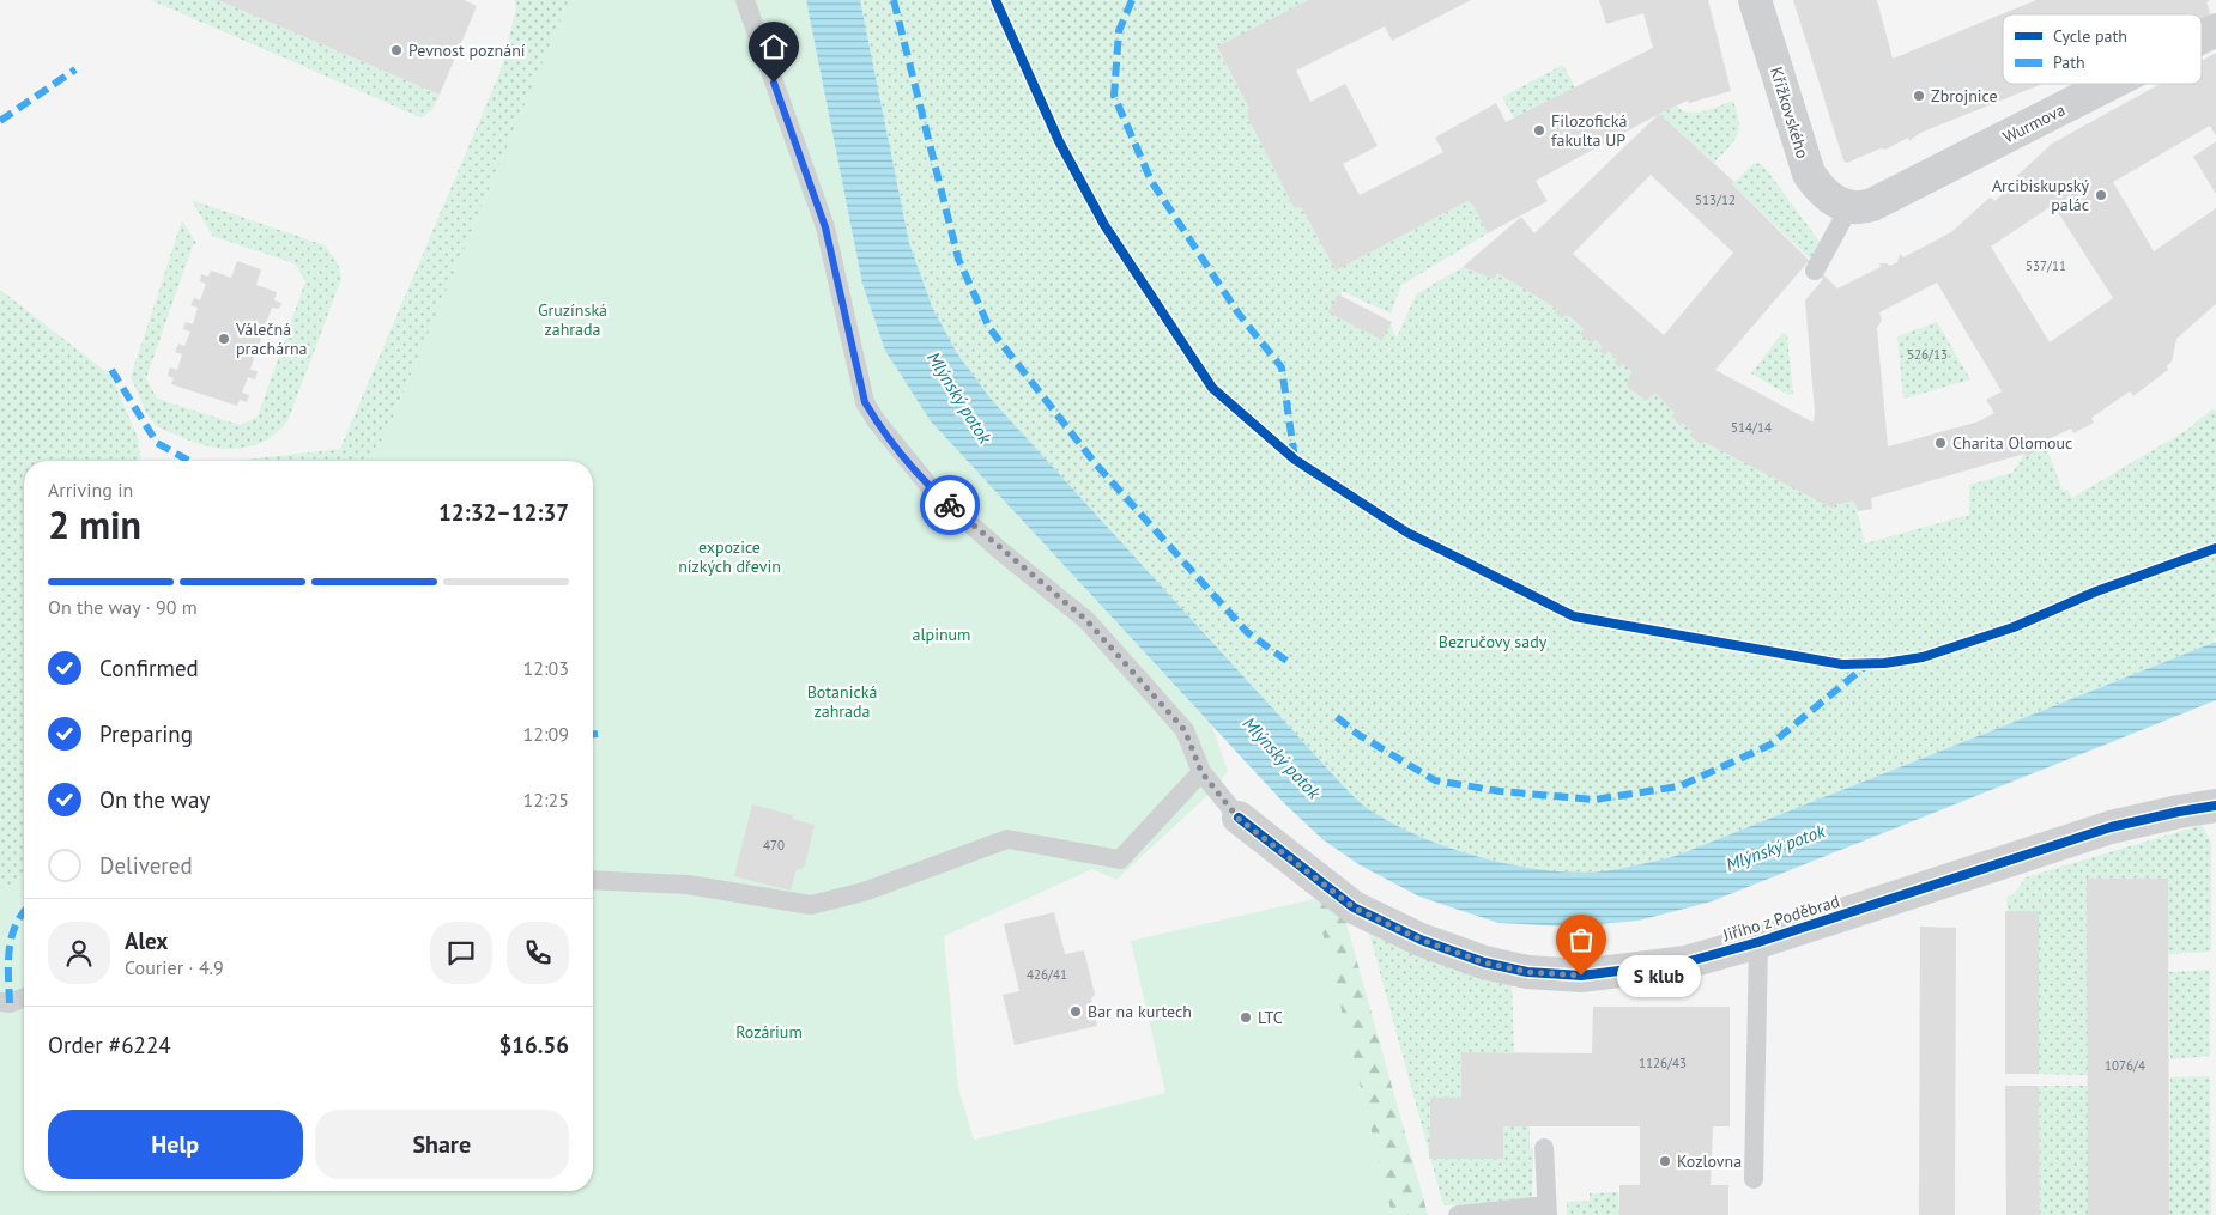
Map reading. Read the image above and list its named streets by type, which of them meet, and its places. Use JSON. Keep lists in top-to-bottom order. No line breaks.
{"streets":{"street":["Křížkovského","Wurmova","Jiřího z Poděbrad"]},"crossings":[["Křížkovského","Wurmova"]],"water":["Mlýnský potok"],"parks":["Gruzínská zahrada","expozice nízkých dřevin","alpinum","Bezručovy sady","Botanická zahrada","Rozárium"],"places":["Pevnost poznání","Zbrojnice","Filozofická fakulta UP","Arcibiskupský palác","Válečná prachárna","Charita Olomouc","S klub","Bar na kurtech","LTC","Kozlovna"],"house_numbers":["513/12","537/11","526/13","514/14","470","426/41","1126/43","1076/4"],"legend":["Cycle path","Path"],"page":{"heading":["2 min","Arriving in","12:32–12:37"],"panel":["Alex","Courier · 4.9","Order #6224","$16.56"],"bar":"On the way · 90 m","list":[["Confirmed","12:03"],["Preparing","12:09"],["On the way","12:25"],"Delivered"],"bubble":"S klub","buttons":["Help","Share"]}}
